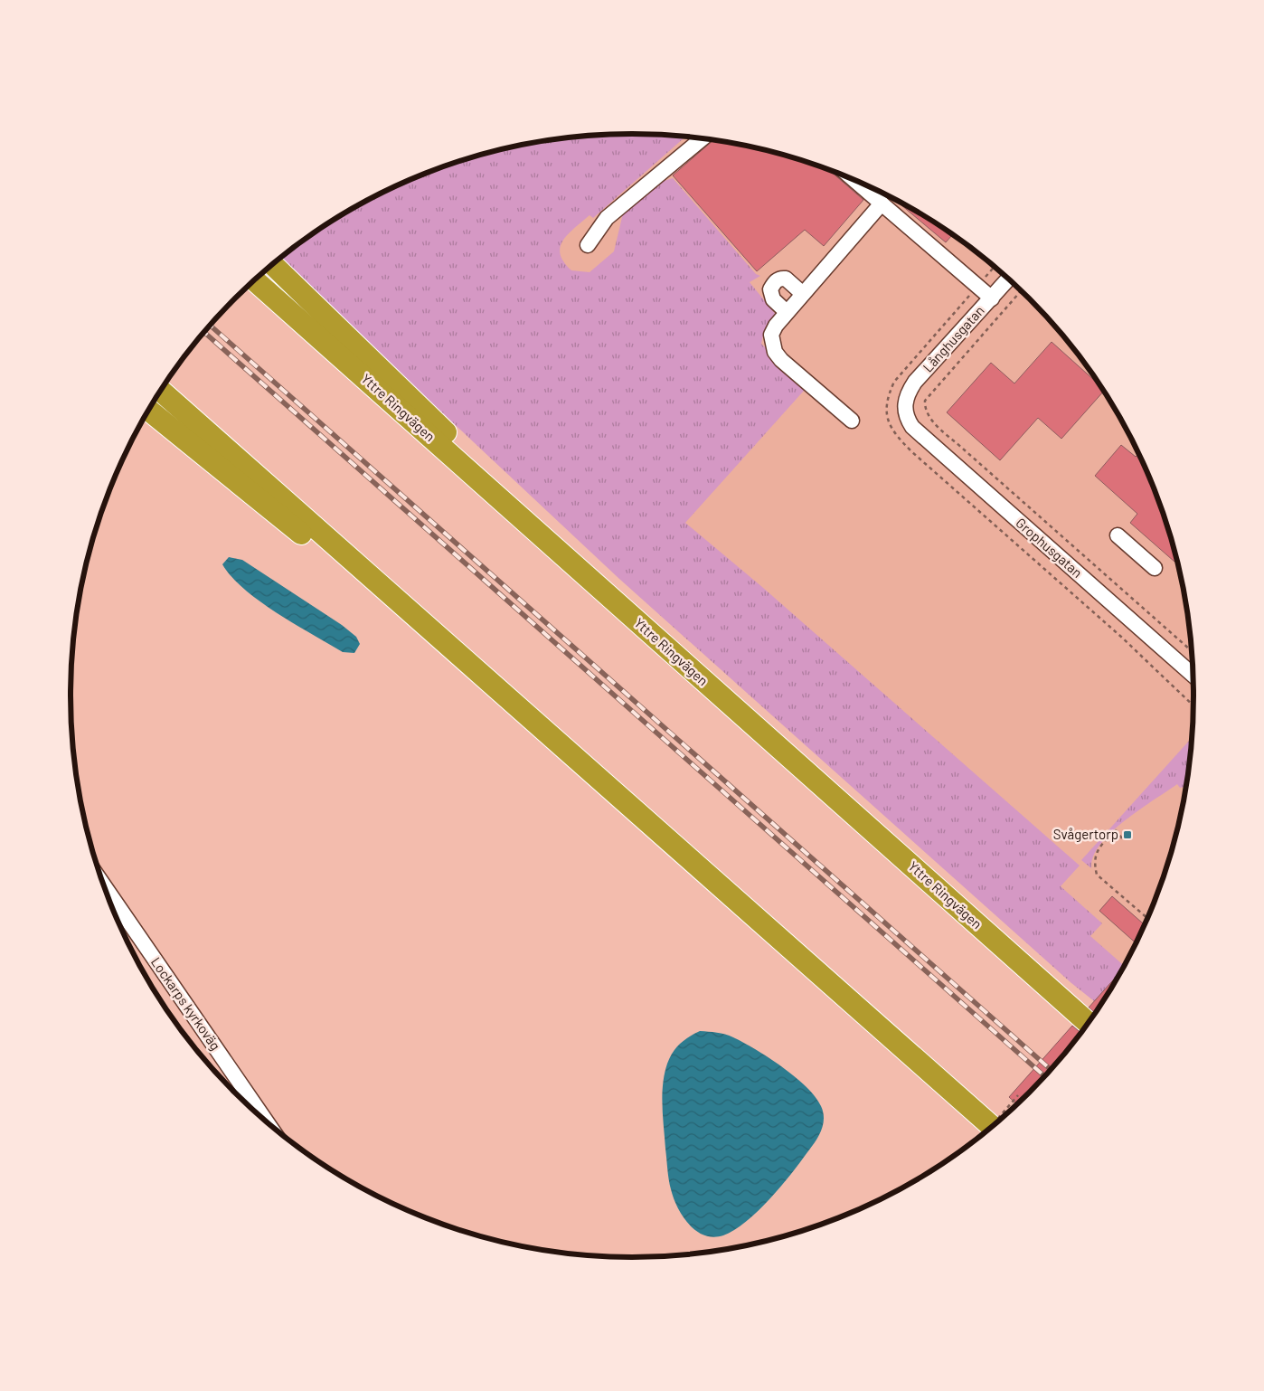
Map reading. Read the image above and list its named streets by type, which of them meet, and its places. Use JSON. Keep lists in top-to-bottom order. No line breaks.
{"streets":{"highway":["Yttre Ringvägen"],"street":["Långhusgatan","Grophusgatan","Lockarps kyrkoväg"]},"crossings":[["Långhusgatan","Grophusgatan"]],"places":{"transit":["Svågertorp"]}}
